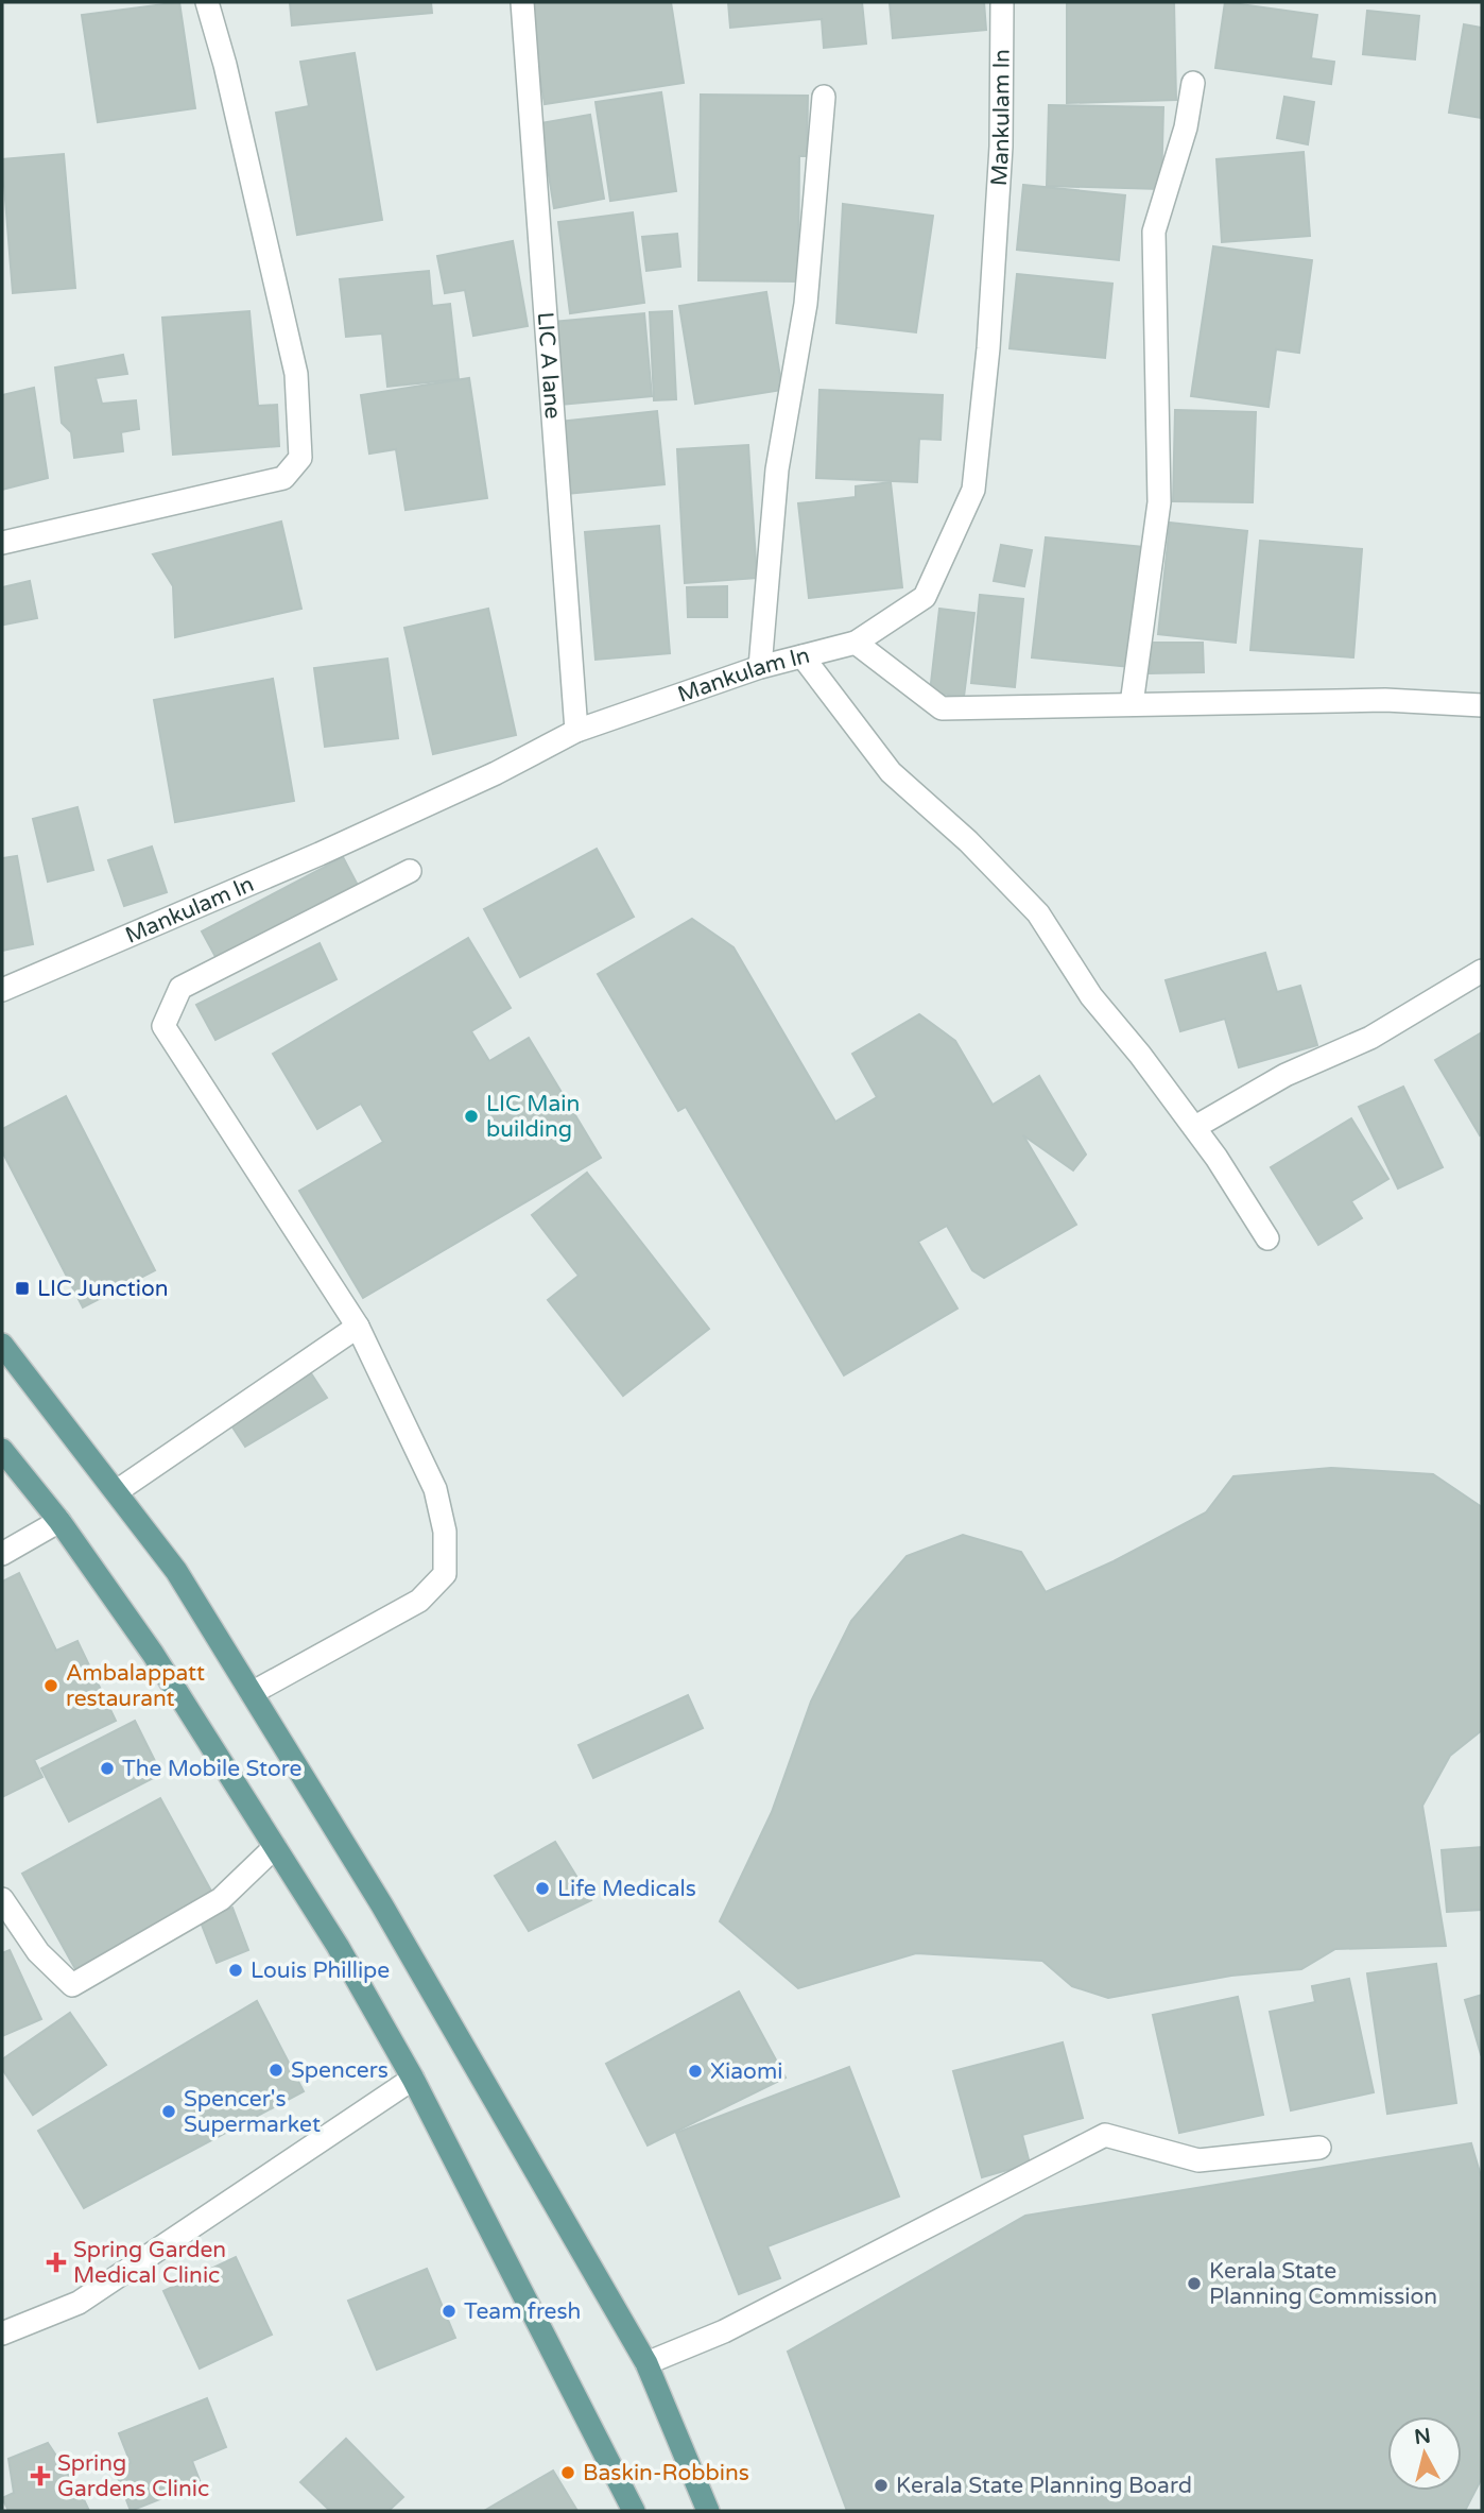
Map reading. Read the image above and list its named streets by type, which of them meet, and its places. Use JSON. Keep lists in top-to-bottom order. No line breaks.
{"streets":{"street":["Mankulam ln","LIC A lane"]},"crossings":[["Mankulam ln","LIC A lane"]],"places":{"other":["LIC Main building","Ambalappatt restaurant","The Mobile Store","Life Medicals","Louis Phillipe","Spencers","Xiaomi","Spencer's Supermarket","Kerala State Planning Commission","Team fresh","Baskin-Robbins","Kerala State Planning Board"],"transit":["LIC Junction"],"health":["Spring Garden Medical Clinic","Spring Gardens Clinic"]},"north":"top"}
